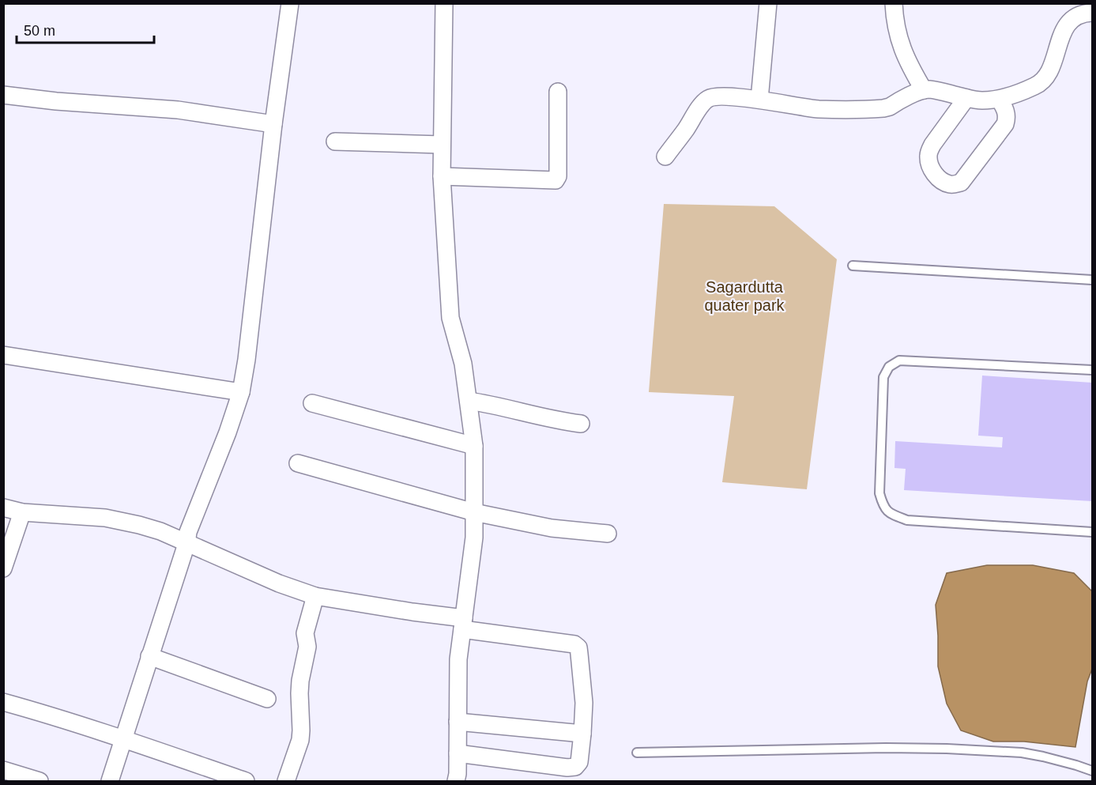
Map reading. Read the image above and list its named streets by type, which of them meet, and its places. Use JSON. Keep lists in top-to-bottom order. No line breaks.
{"parks":["Sagardutta quater park"],"scale_bar":"50 m"}
